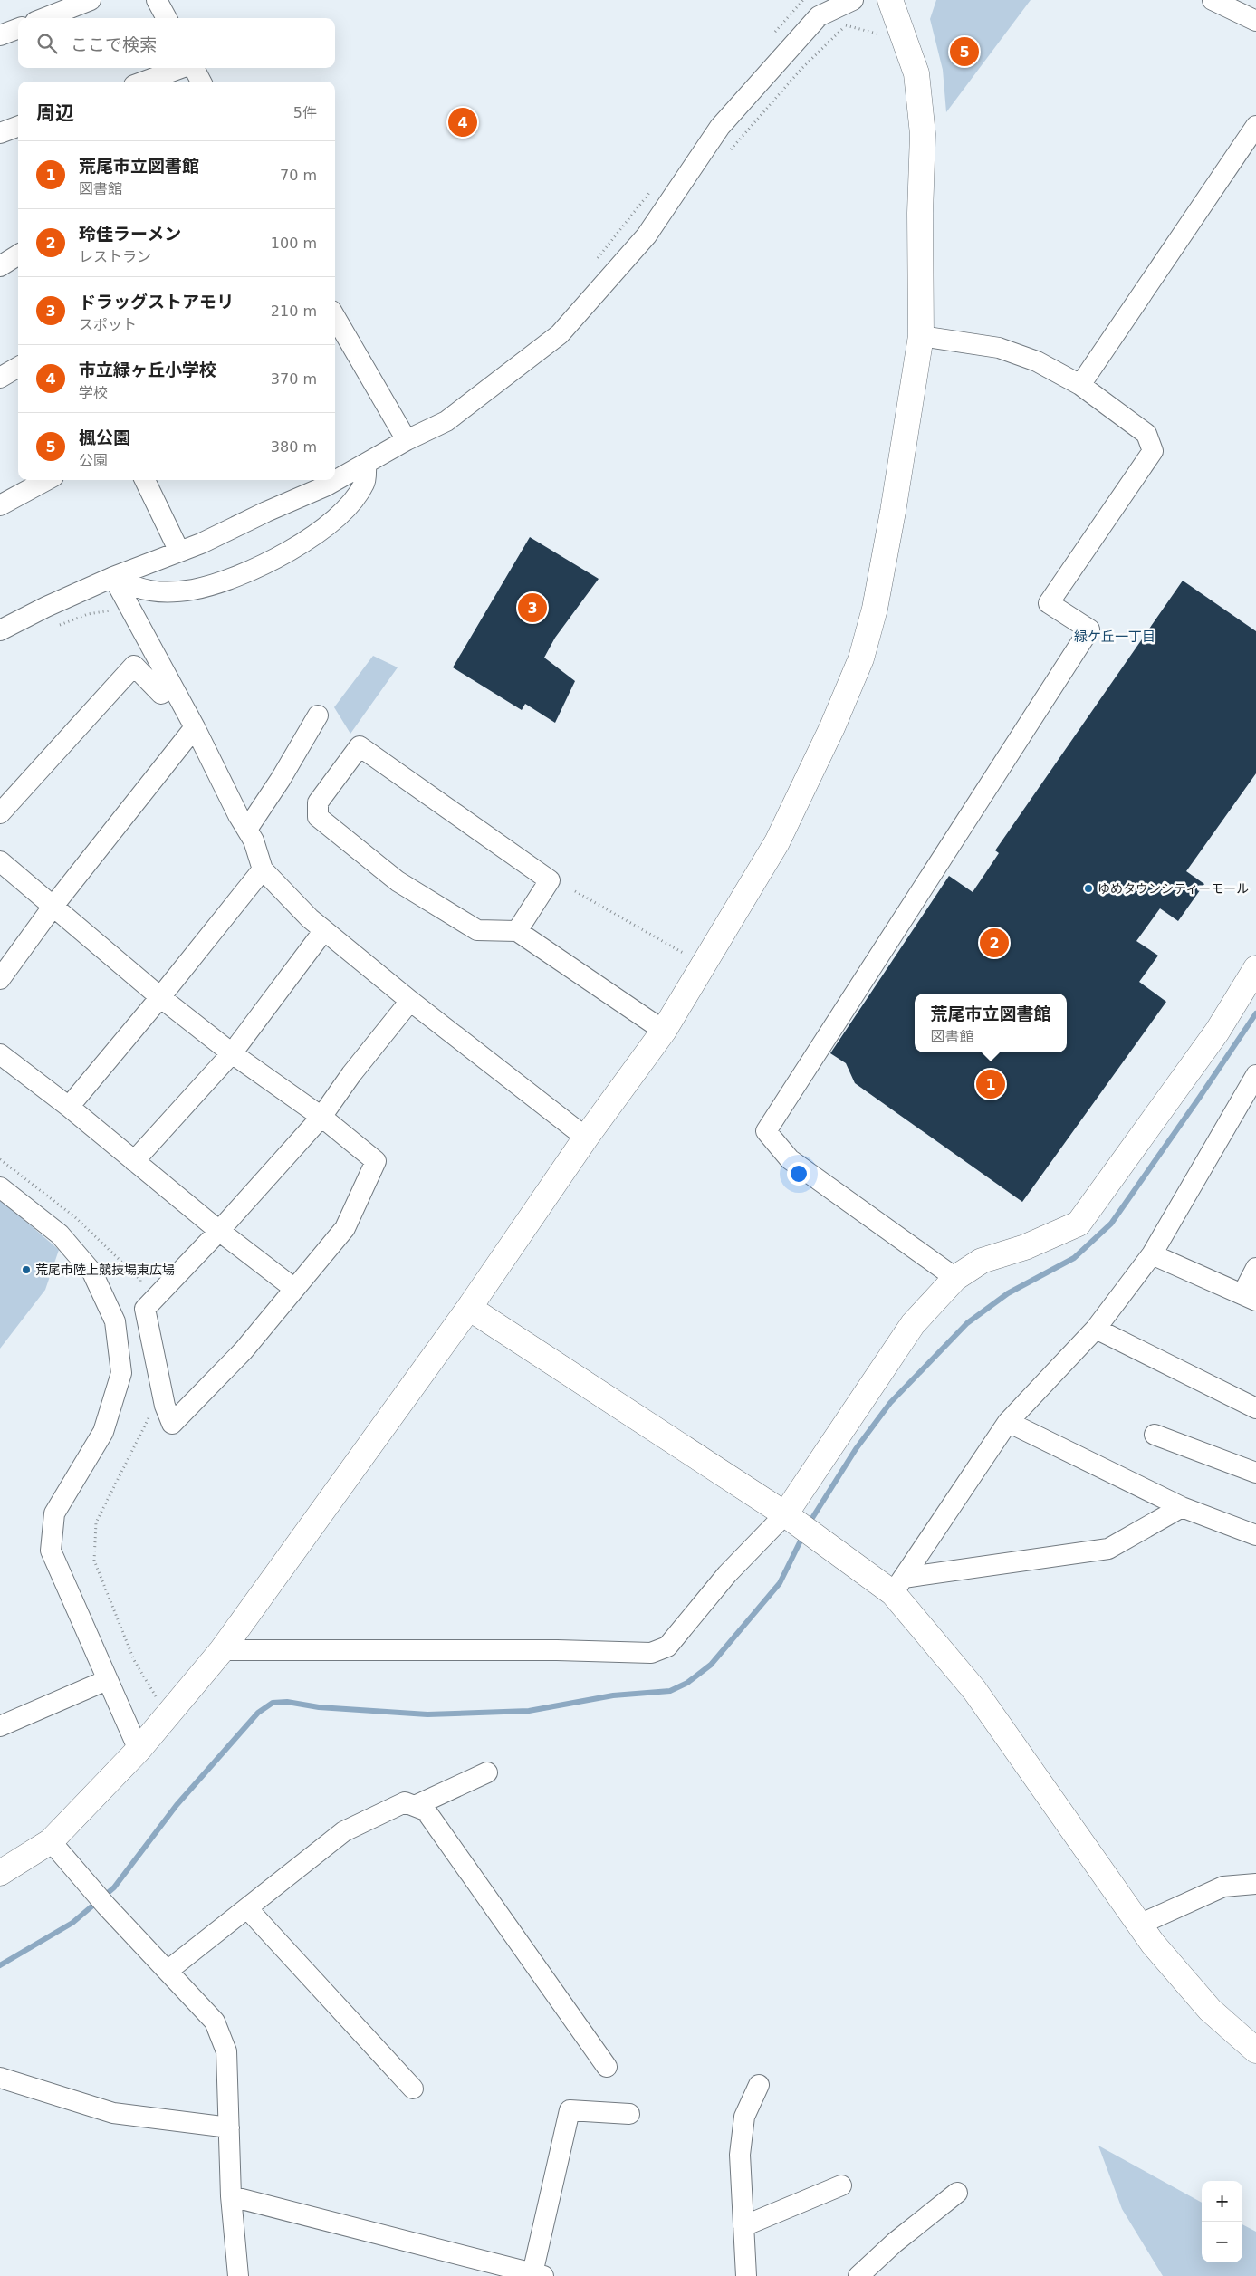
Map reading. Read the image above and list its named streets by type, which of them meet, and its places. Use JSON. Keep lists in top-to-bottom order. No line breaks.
{"districts":["緑ケ丘一丁目"],"places":["ゆめタウンシティーモール","荒尾市陸上競技場東広場"],"page":{"search":"ここで検索","pins":["5","4","3","2","1"],"heading":["周辺","5件"],"list":[{"mark":"1","name":"荒尾市立図書館","note":"図書館","value":"70 m"},{"mark":"2","name":"玲佳ラーメン","note":"レストラン","value":"100 m"},{"mark":"3","name":"ドラッグストアモリ","note":"スポット","value":"210 m"},{"mark":"4","name":"市立緑ヶ丘小学校","note":"学校","value":"370 m"},{"mark":"5","name":"楓公園","note":"公園","value":"380 m"}],"popup":["荒尾市立図書館","図書館"],"map_buttons":["+","−"]}}
